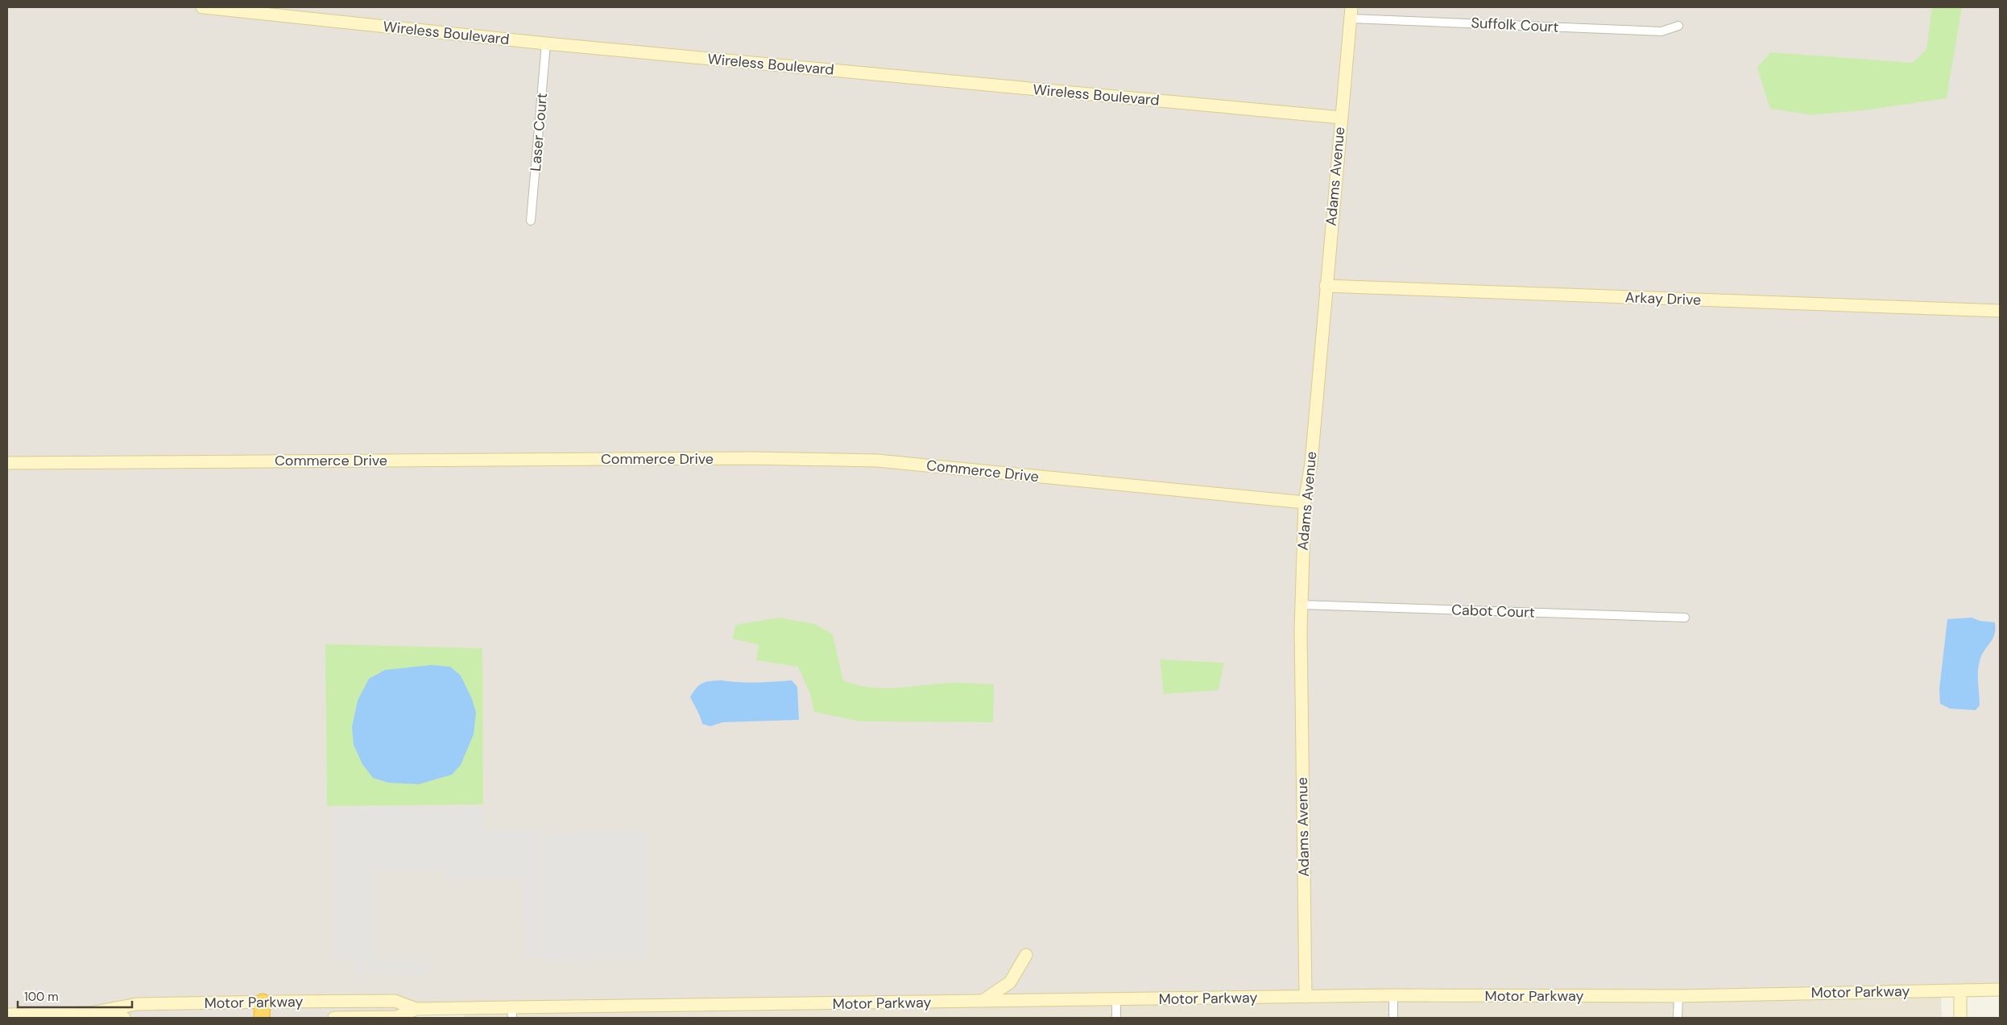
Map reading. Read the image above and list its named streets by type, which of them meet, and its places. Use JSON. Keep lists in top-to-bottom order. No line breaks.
{"streets":{"street":["Suffolk Court","Wireless Boulevard","Laser Court","Adams Avenue","Arkay Drive","Commerce Drive","Cabot Court","Motor Parkway"]},"crossings":[["Suffolk Court","Adams Avenue"],["Wireless Boulevard","Laser Court"],["Wireless Boulevard","Adams Avenue"],["Adams Avenue","Arkay Drive"],["Adams Avenue","Commerce Drive"],["Adams Avenue","Cabot Court"],["Adams Avenue","Motor Parkway"]],"scale_bar":"100 m"}
